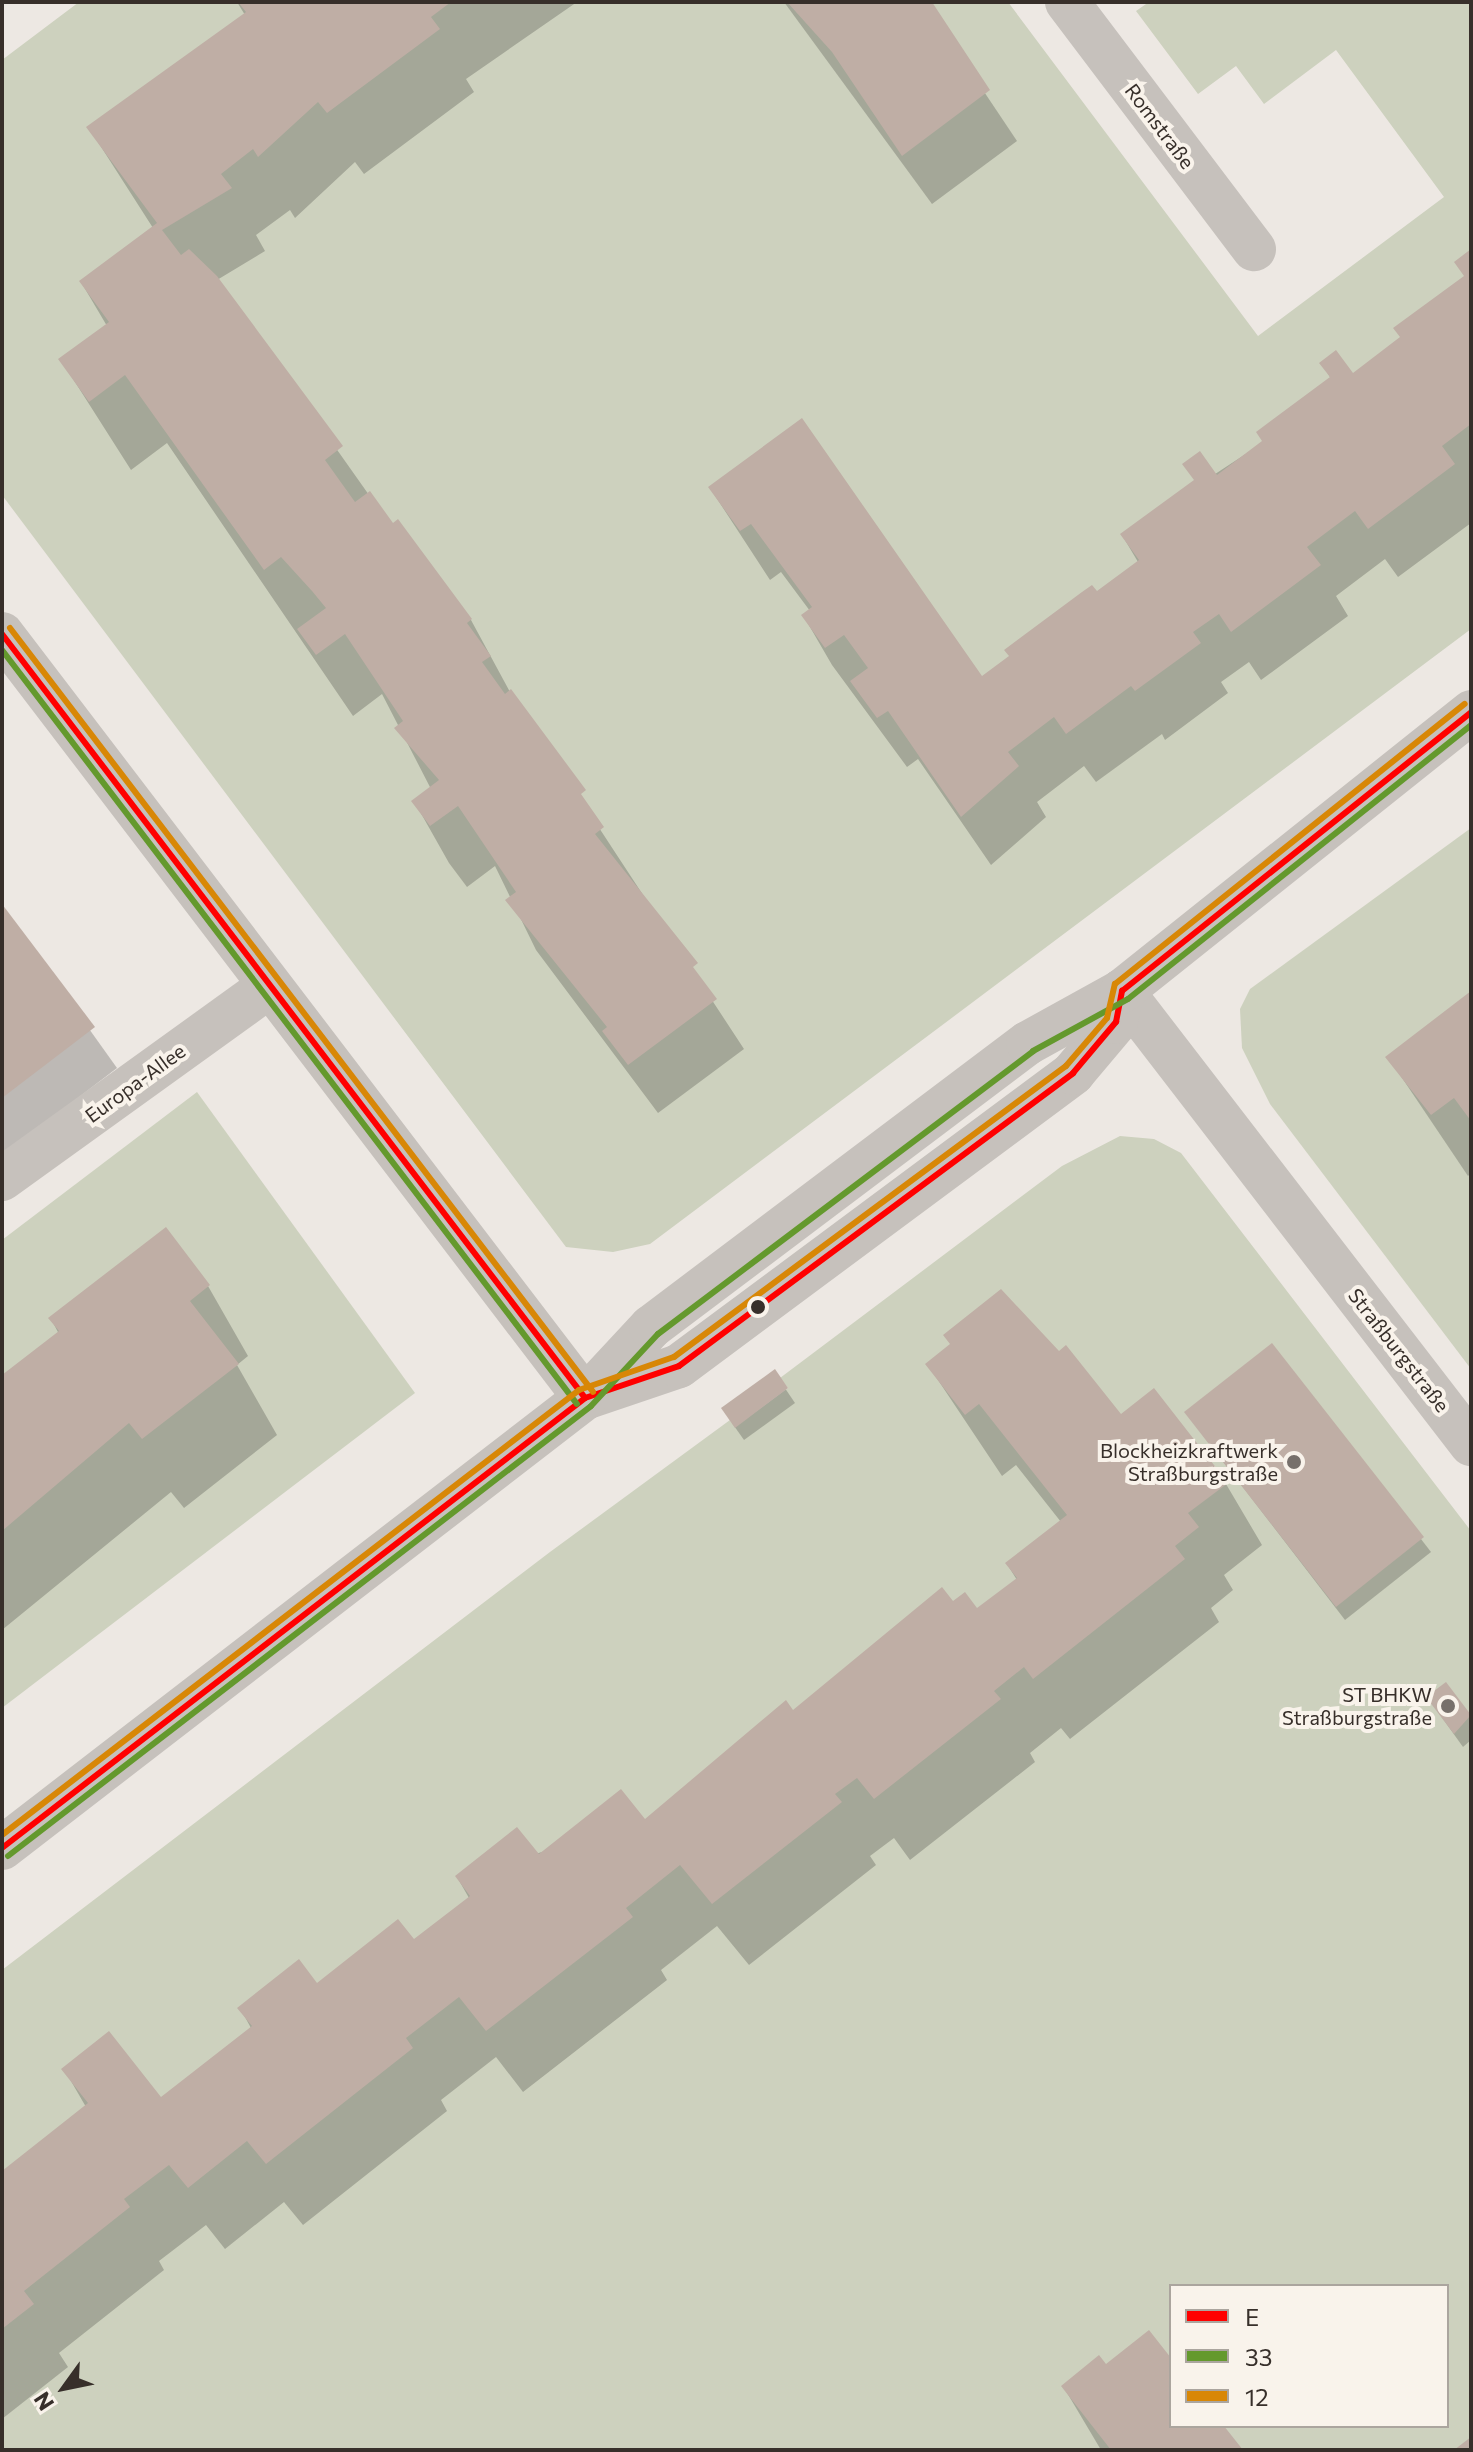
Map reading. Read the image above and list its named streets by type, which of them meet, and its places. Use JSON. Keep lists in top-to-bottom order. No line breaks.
{"streets":{"street":["Romstraße","Europa-Allee","Straßburgstraße"]},"places":["Blockheizkraftwerk Straßburgstraße","ST BHKW Straßburgstraße"],"lines":["transit line 12","transit line E","transit line 33"],"legend":["E","33","12"],"north":"bottom left"}
